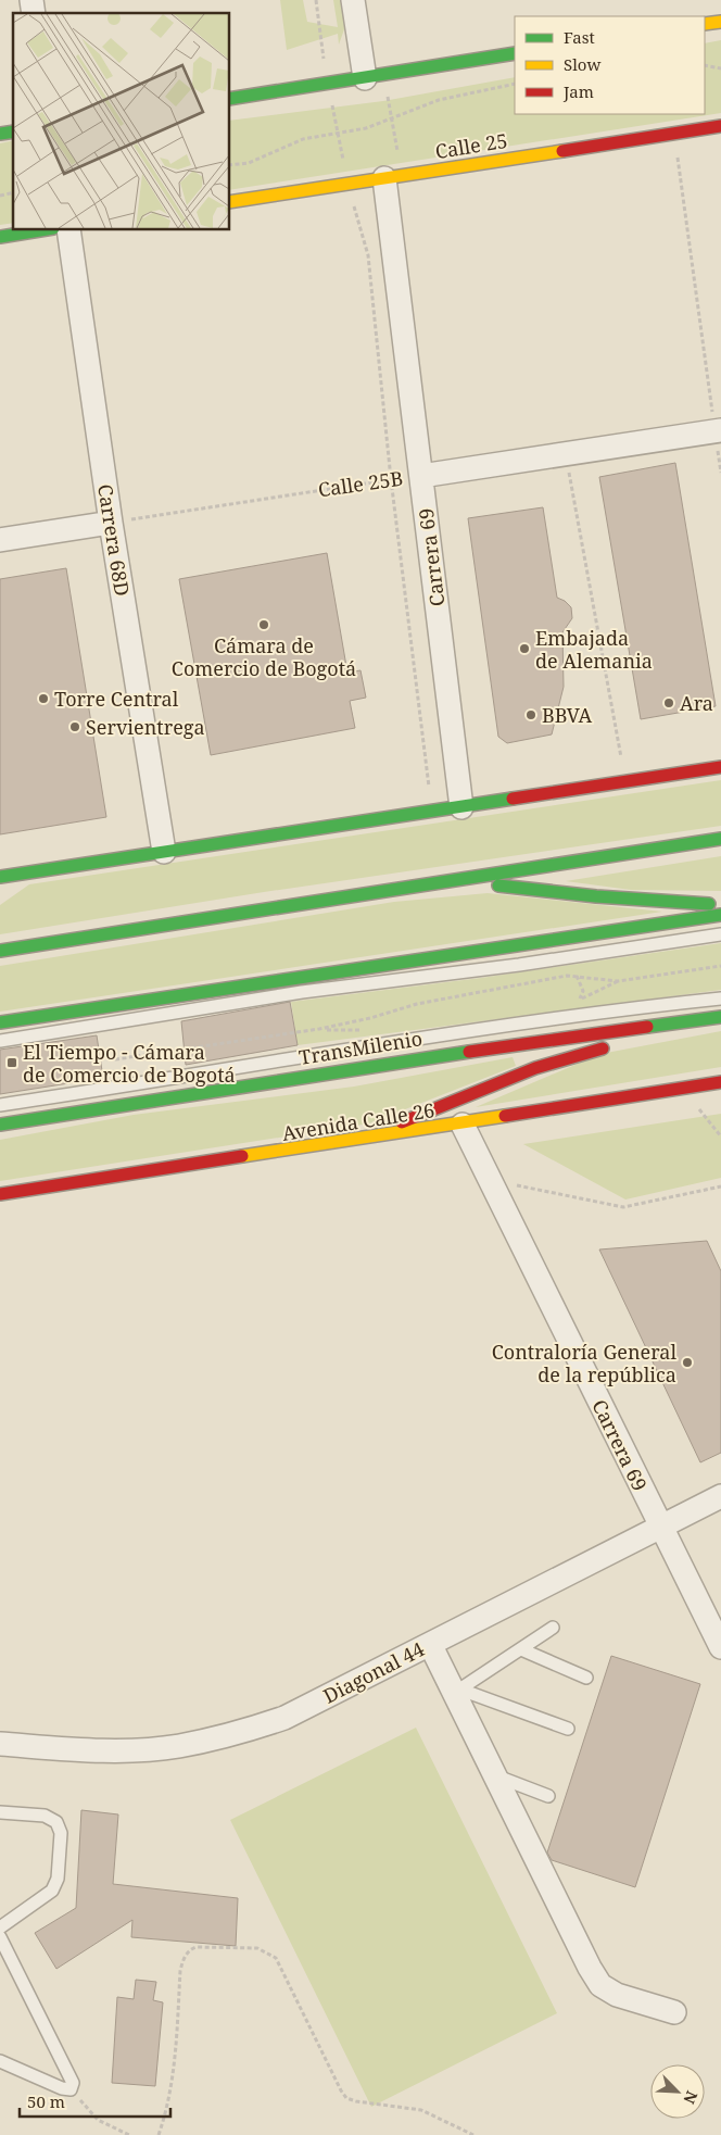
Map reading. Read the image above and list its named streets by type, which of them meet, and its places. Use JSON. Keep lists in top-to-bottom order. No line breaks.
{"streets":{"main road":["Calle 25","Avenida Calle 26"],"street":["Calle 25B","Carrera 68D","Carrera 69","Diagonal 44"],"lane":["TransMilenio"]},"crossings":[["Calle 25","Carrera 69"],["Calle 25B","Carrera 68D"],["Calle 25B","Carrera 69"],["Carrera 69","Avenida Calle 26"],["Carrera 69","Diagonal 44"]],"places":{"other":["Cámara de Comercio de Bogotá","Embajada de Alemania","Torre Central","Ara","BBVA","Servientrega","Contraloría General de la república"],"transit":["El Tiempo - Cámara de Comercio de Bogotá"]},"legend":["Fast","Slow","Jam"],"scale_bar":"50 m","north":"bottom right"}
